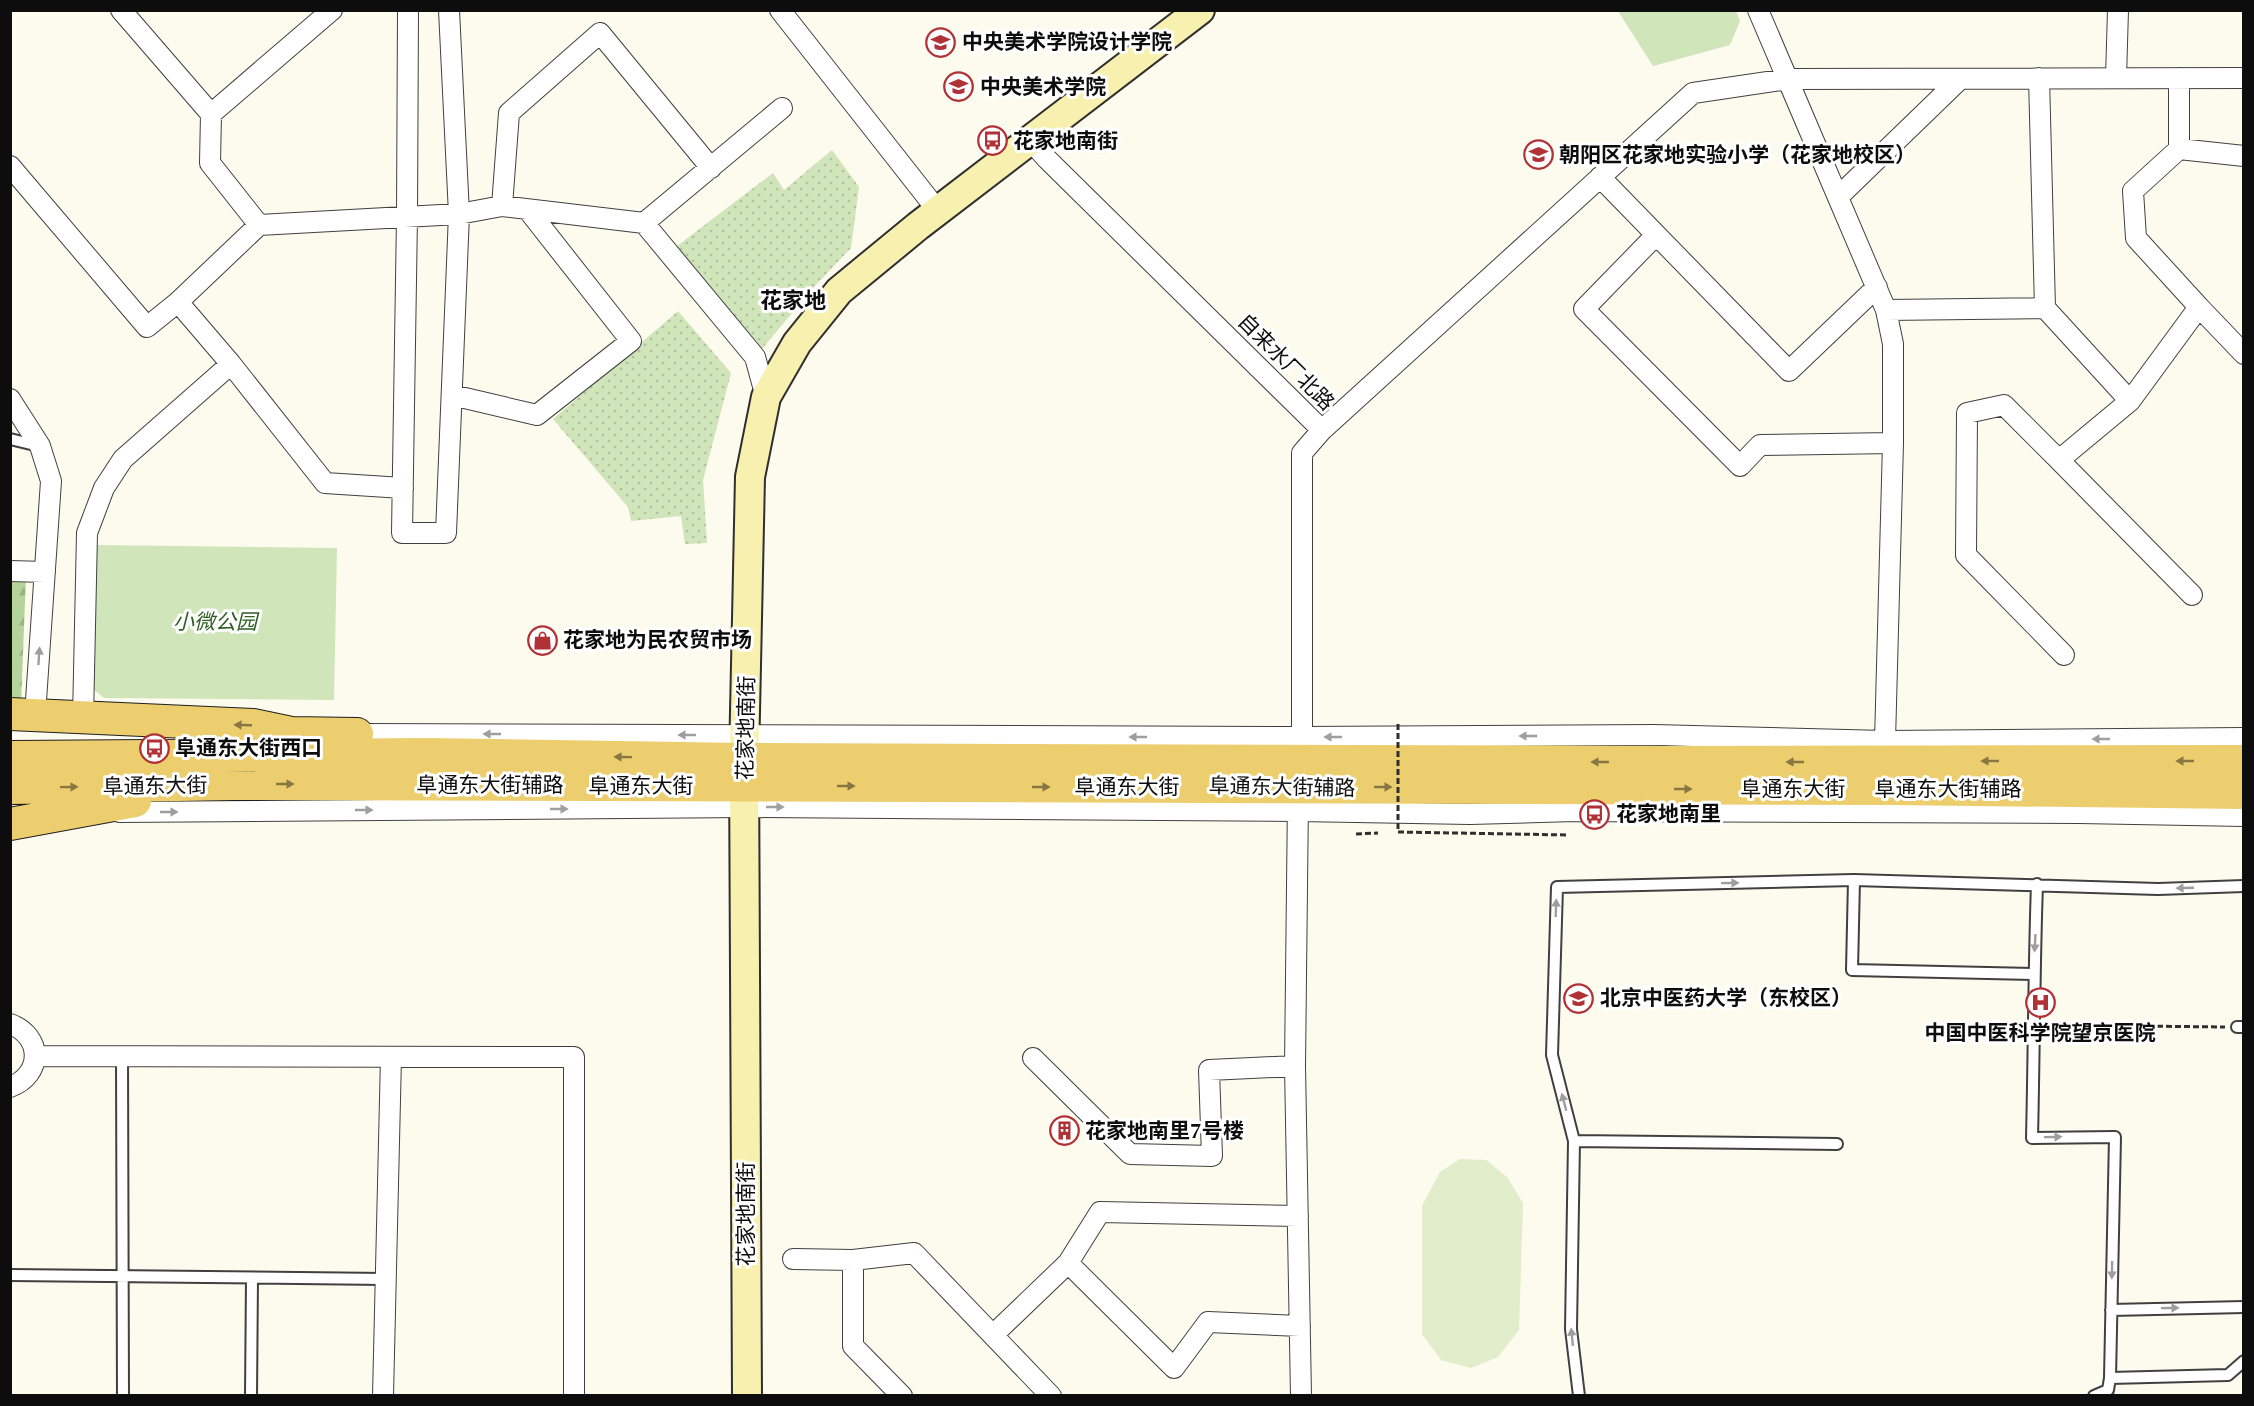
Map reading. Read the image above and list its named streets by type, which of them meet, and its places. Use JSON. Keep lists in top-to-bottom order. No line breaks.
{"streets":{"main road":["阜通东大街"],"street":["自来水厂北路","花家地南街","阜通东大街辅路"]},"crossings":[["自来水厂北路","花家地南街"],["自来水厂北路","阜通东大街辅路"],["自来水厂北路","阜通东大街"],["花家地南街","阜通东大街辅路"],["花家地南街","阜通东大街"],["阜通东大街辅路","阜通东大街"]],"districts":["花家地"],"parks":["小微公园"],"places":{"school or university":["中央美术学院设计学院","中央美术学院","朝阳区花家地实验小学（花家地校区）","北京中医药大学（东校区）"],"bus stop":["花家地南街","阜通东大街西口","花家地南里"],"shop":["花家地为民农贸市场"],"hospital":["中国中医科学院望京医院"],"building":["花家地南里7号楼"]}}
